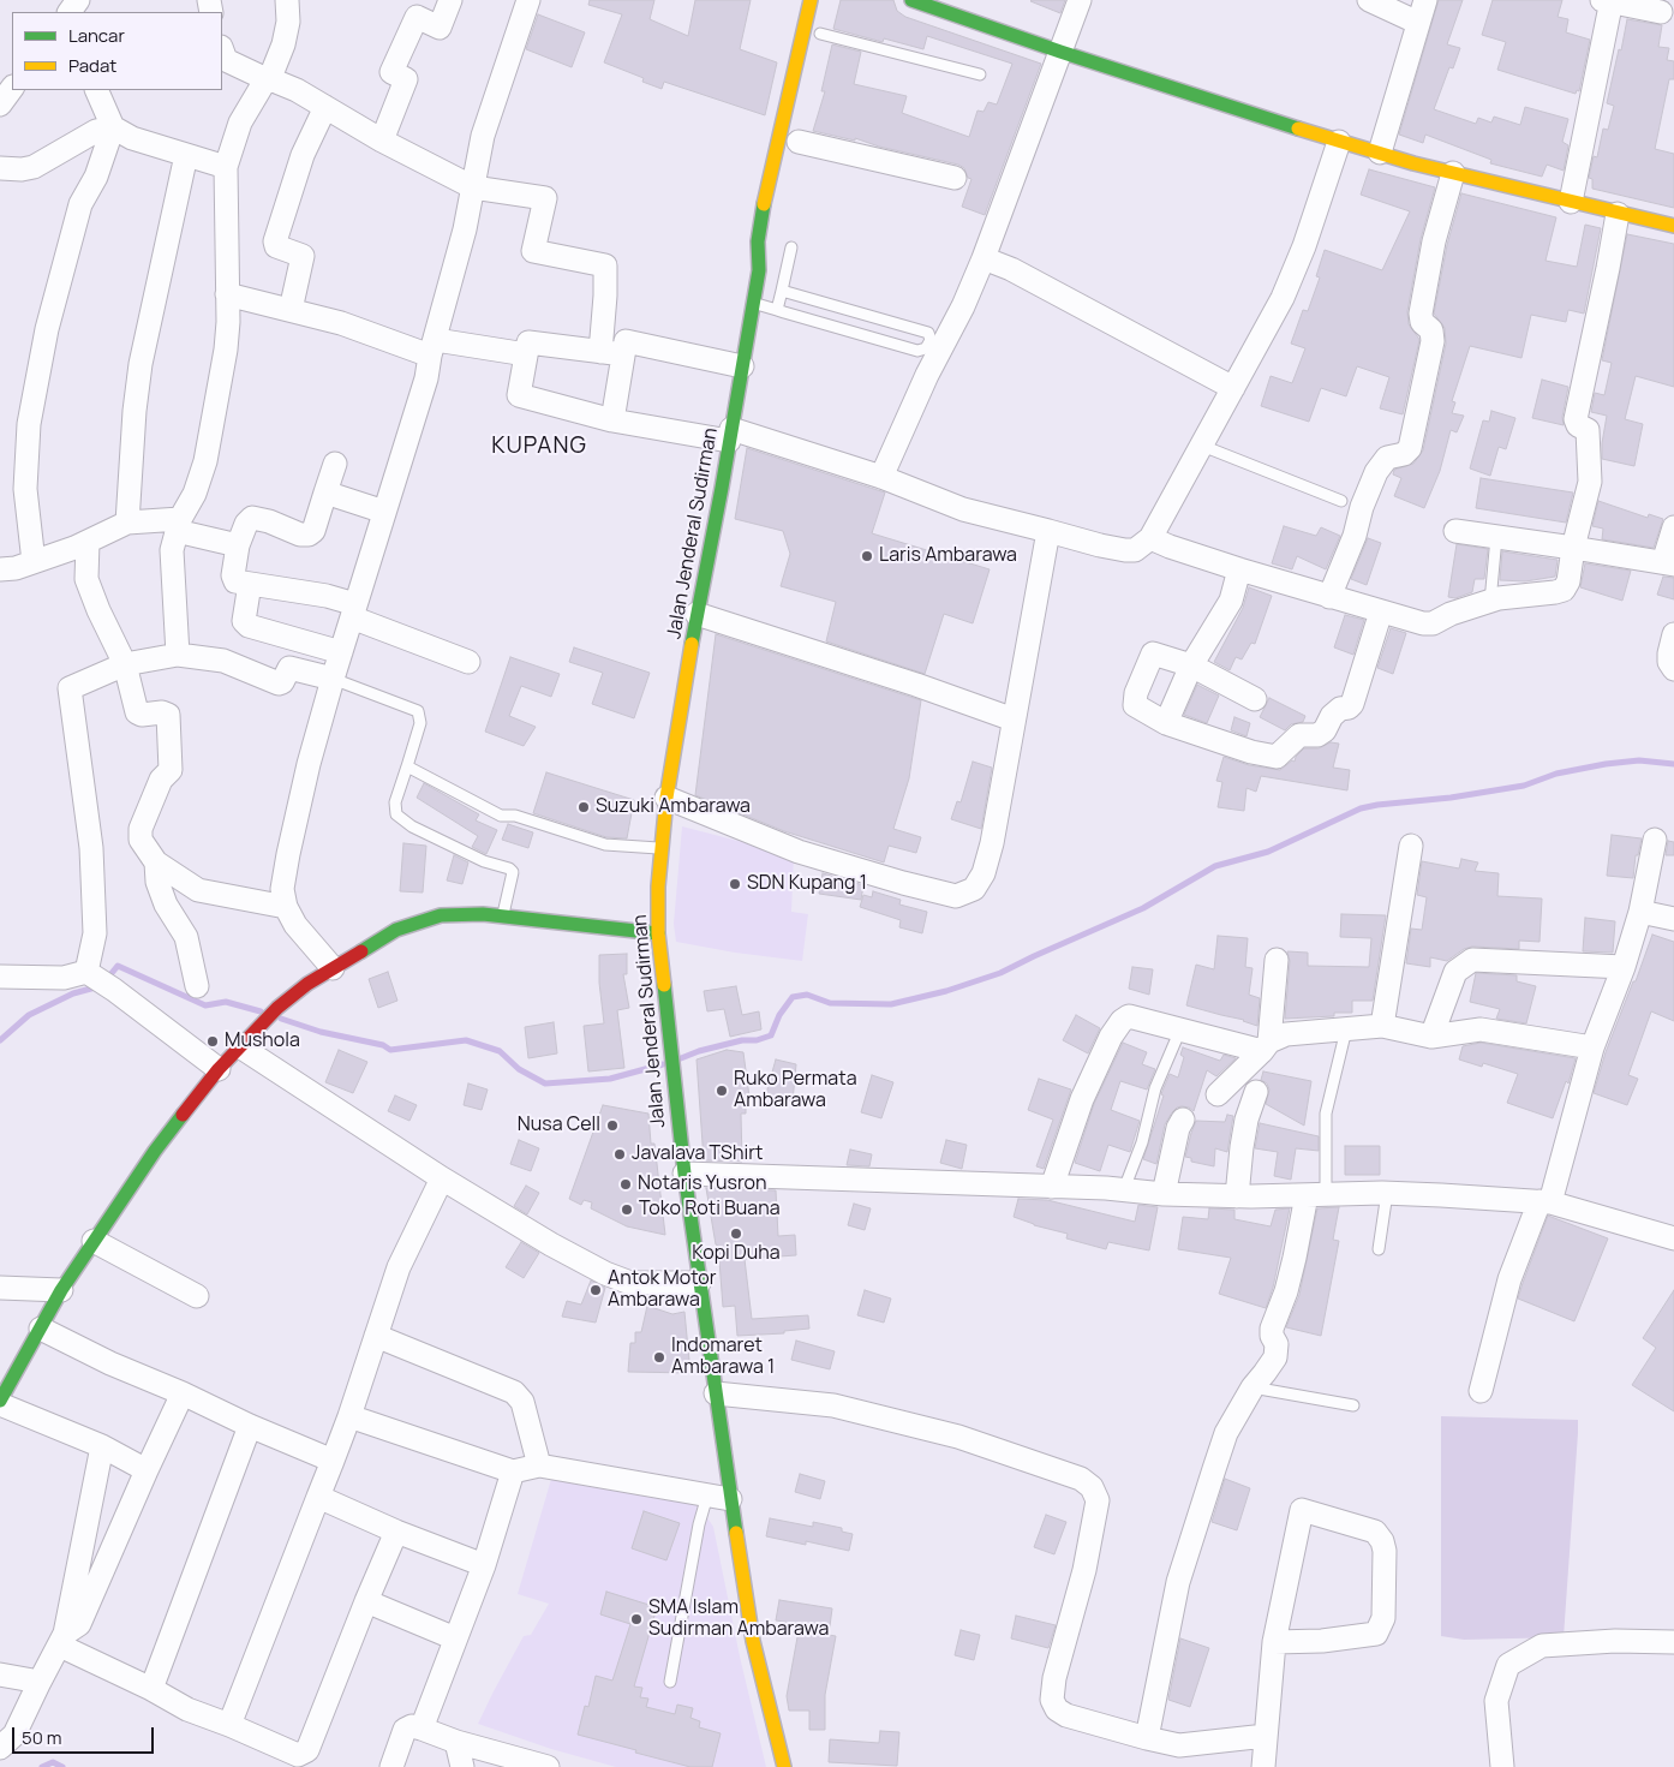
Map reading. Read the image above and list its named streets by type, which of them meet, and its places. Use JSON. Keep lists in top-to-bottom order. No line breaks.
{"streets":{"main road":["Jalan Jenderal Sudirman"]},"districts":["KUPANG"],"places":["Laris Ambarawa","Suzuki Ambarawa","SDN Kupang 1","Mushola","Ruko Permata Ambarawa","Nusa Cell","Javalava TShirt","Notaris Yusron","Toko Roti Buana","Kopi Duha","Antok Motor Ambarawa","Indomaret Ambarawa 1","SMA Islam Sudirman Ambarawa"],"legend":["Lancar","Padat"],"scale_bar":"50 m"}
